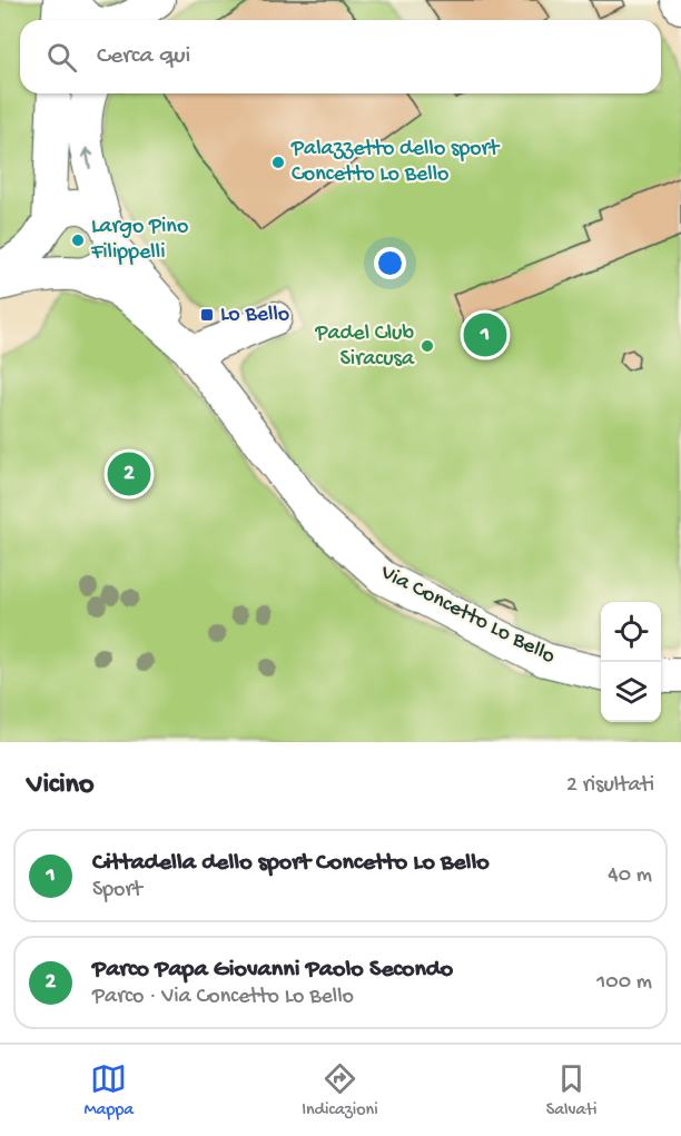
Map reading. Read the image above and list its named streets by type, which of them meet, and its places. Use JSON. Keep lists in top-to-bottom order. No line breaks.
{"streets":{"street":["Via Concetto Lo Bello"]},"places":{"other":["Palazzetto dello sport Concetto Lo Bello","Largo Pino Filippelli","Padel Club Siracusa"],"transit":["Lo Bello"]},"page":{"search":"Cerca qui","pins":["1","2"],"heading":["Vicino","2 risultati"],"list":[{"mark":"1","name":"Cittadella dello sport Concetto Lo Bello","note":"Sport","value":"40 m"},{"mark":"2","name":"Parco Papa Giovanni Paolo Secondo","note":"Parco · Via Concetto Lo Bello","value":"100 m"}],"nav":["Mappa","Indicazioni","Salvati"]}}
